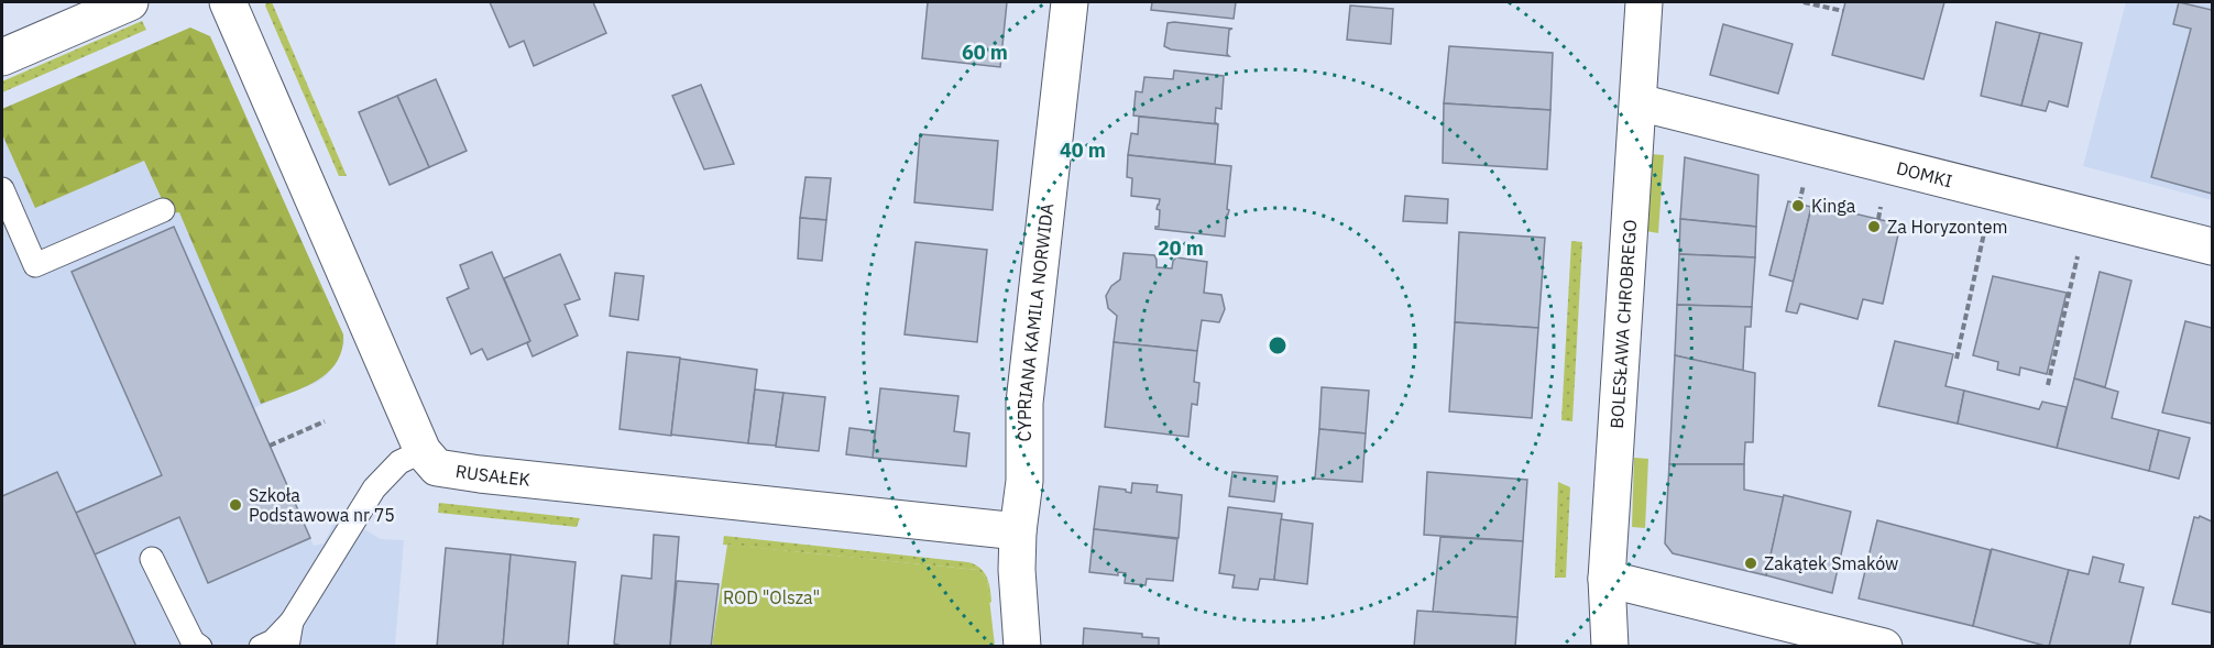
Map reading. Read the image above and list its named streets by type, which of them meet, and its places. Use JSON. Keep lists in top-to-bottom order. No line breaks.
{"streets":{"street":["DOMKI","CYPRIANA KAMILA NORWIDA","BOLESŁAWA CHROBREGO","RUSAŁEK"]},"crossings":[["DOMKI","BOLESŁAWA CHROBREGO"],["CYPRIANA KAMILA NORWIDA","RUSAŁEK"]],"parks":["ROD \"Olsza\""],"places":["Kinga","Za Horyzontem","Szkoła Podstawowa nr 75","Zakątek Smaków"],"rings":["60 m","40 m","20 m"]}
